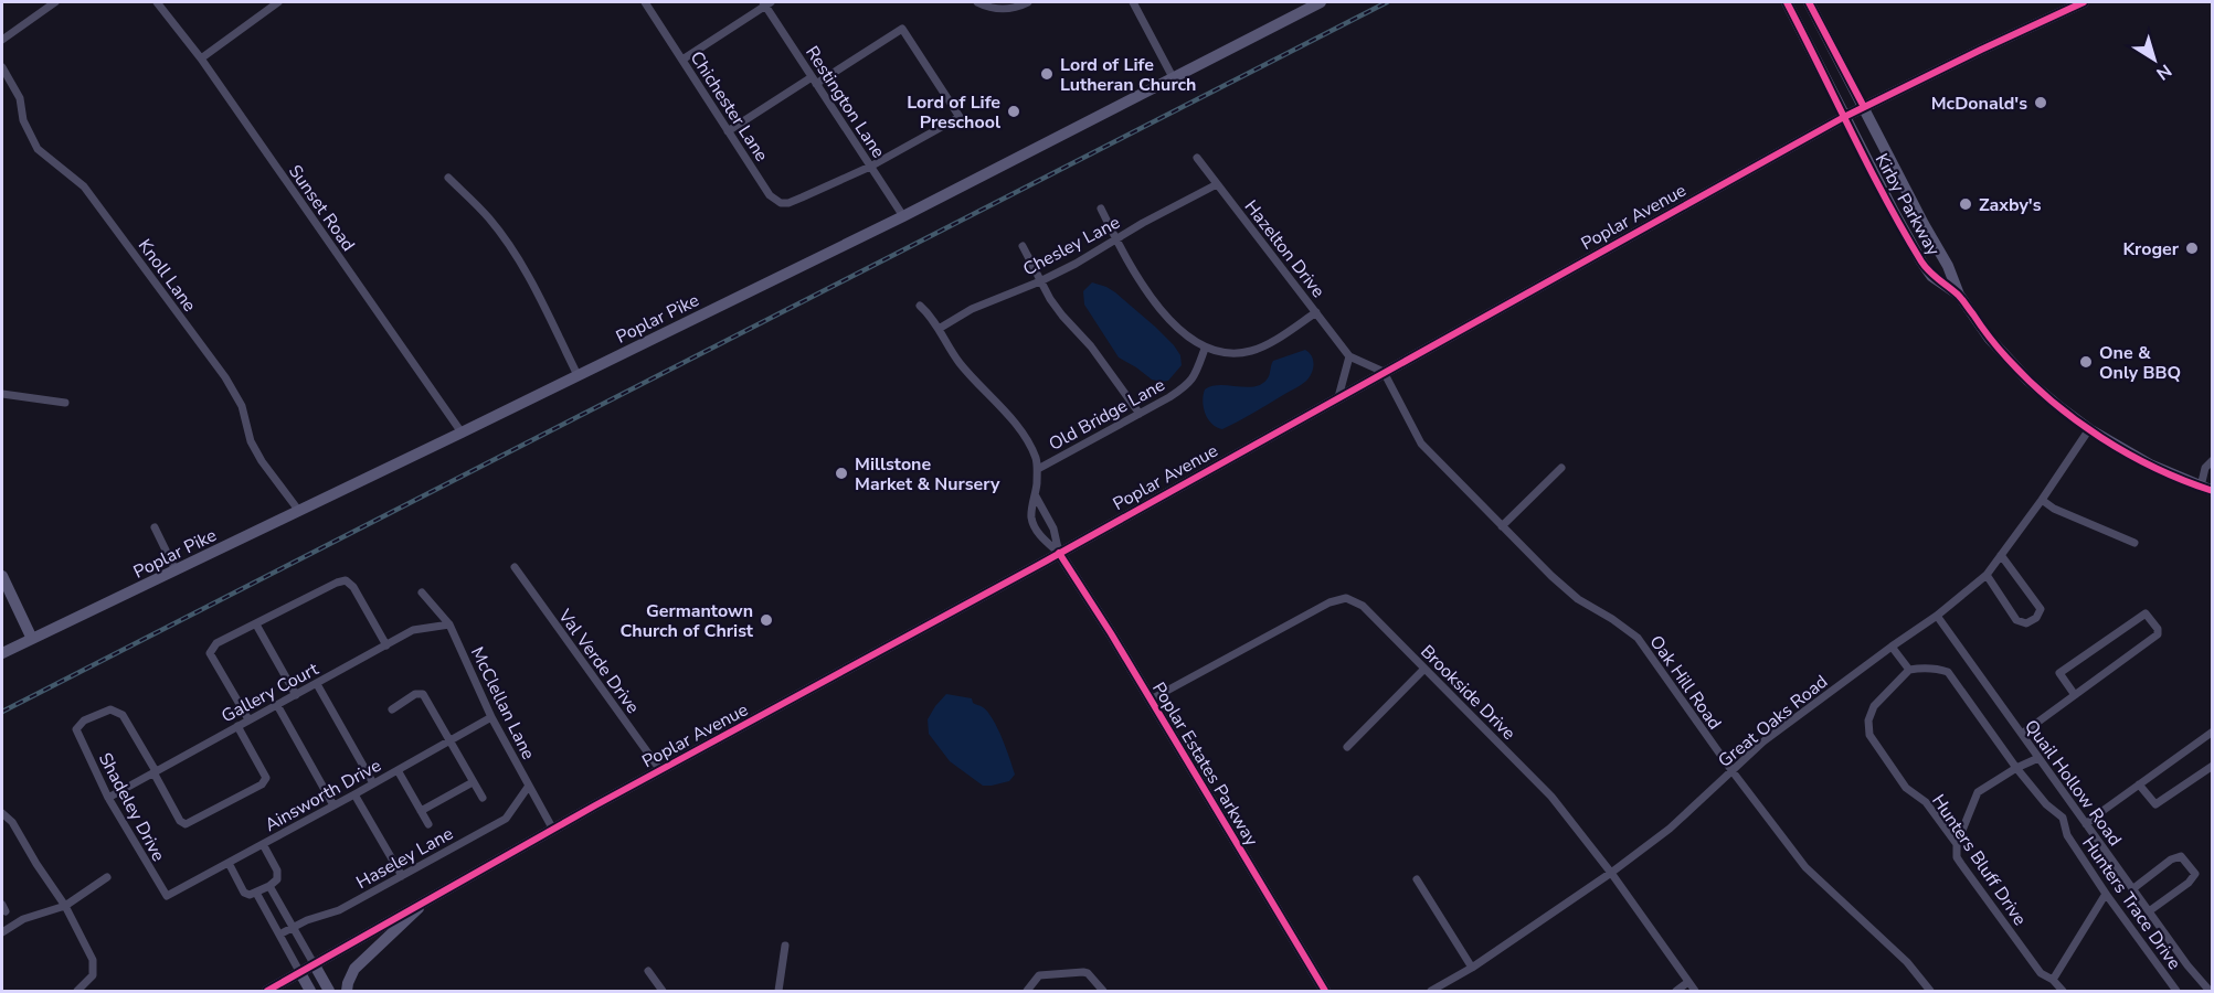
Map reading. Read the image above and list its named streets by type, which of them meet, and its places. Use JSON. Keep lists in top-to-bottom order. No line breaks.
{"streets":{"main road":["Kirby Parkway","Poplar Avenue","Poplar Pike","Poplar Estates Parkway"],"street":["Restington Lane","Chichester Lane","Sunset Road","Chesley Lane","Hazelton Drive","Knoll Lane","Old Bridge Lane","Val Verde Drive","Oak Hill Road","Gallery Court","Brookside Drive","McClellan Lane","Great Oaks Road","Quail Hollow Road","Ainsworth Drive","Shadeley Drive","Haseley Lane","Hunters Bluff Drive","Hunters Trace Drive"]},"crossings":[["Restington Lane","Chichester Lane"],["Restington Lane","Poplar Pike"],["Kirby Parkway","Poplar Avenue"],["Kirby Parkway","Great Oaks Road"],["Sunset Road","Poplar Pike"],["Poplar Avenue","Hazelton Drive"],["Poplar Avenue","Val Verde Drive"],["Poplar Avenue","Oak Hill Road"],["Poplar Avenue","McClellan Lane"],["Poplar Avenue","Poplar Estates Parkway"],["Chesley Lane","Hazelton Drive"],["Hazelton Drive","Oak Hill Road"],["Knoll Lane","Poplar Pike"],["Oak Hill Road","Great Oaks Road"],["Gallery Court","McClellan Lane"],["Gallery Court","Shadeley Drive"],["Brookside Drive","Great Oaks Road"],["Brookside Drive","Poplar Estates Parkway"],["McClellan Lane","Ainsworth Drive"],["McClellan Lane","Haseley Lane"],["Great Oaks Road","Quail Hollow Road"],["Ainsworth Drive","Shadeley Drive"],["Hunters Bluff Drive","Hunters Trace Drive"]],"places":["Lord of Life Lutheran Church","McDonald's","Lord of Life Preschool","Zaxby's","Kroger","One & Only BBQ","Millstone Market & Nursery","Germantown Church of Christ"],"north":"bottom right"}
